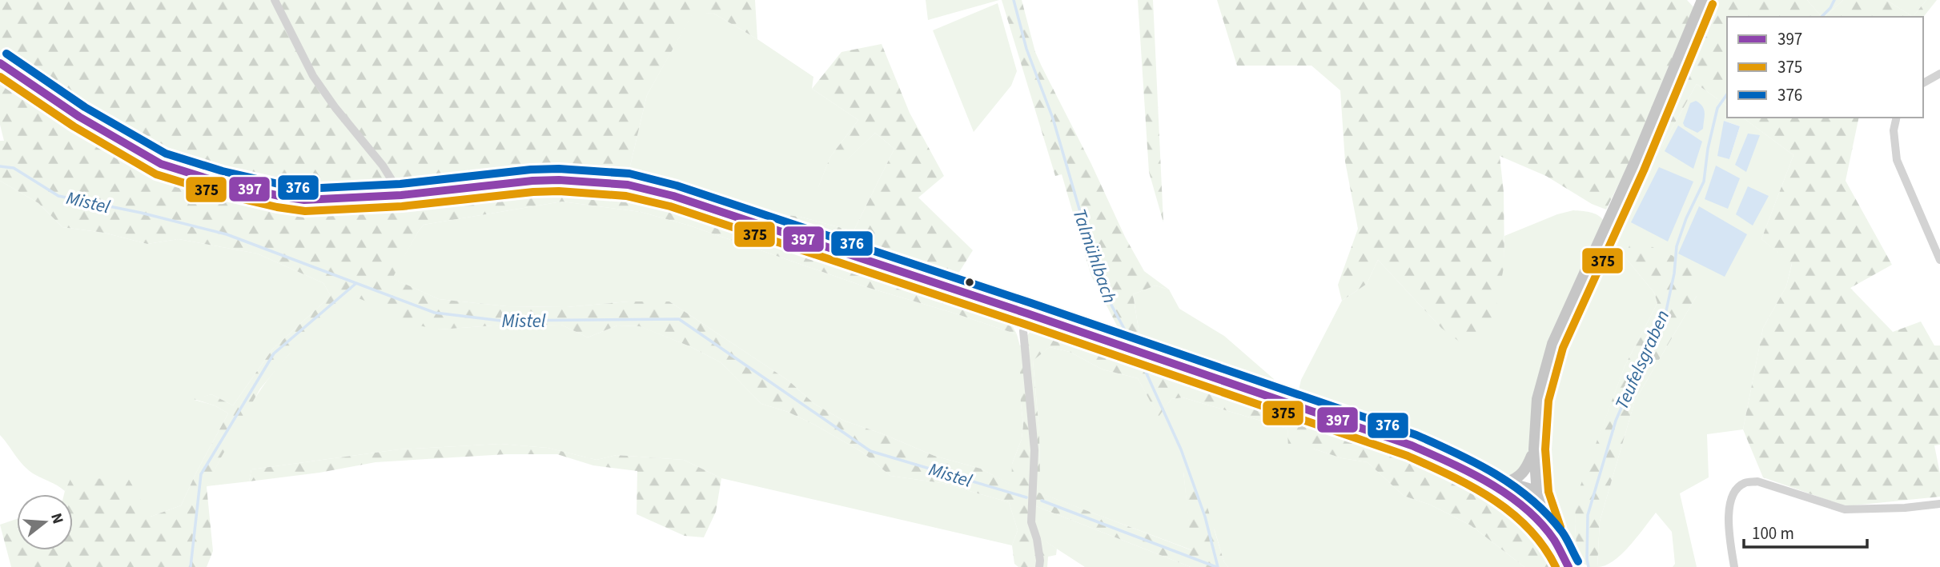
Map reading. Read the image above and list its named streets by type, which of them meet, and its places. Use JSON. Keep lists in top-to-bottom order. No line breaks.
{"water":["Mistel","Talmühlbach","Teufelsgraben"],"lines":["transit line 375","transit line 376","transit line 397"],"legend":["397","375","376"],"scale_bar":"100 m","north":"right"}
